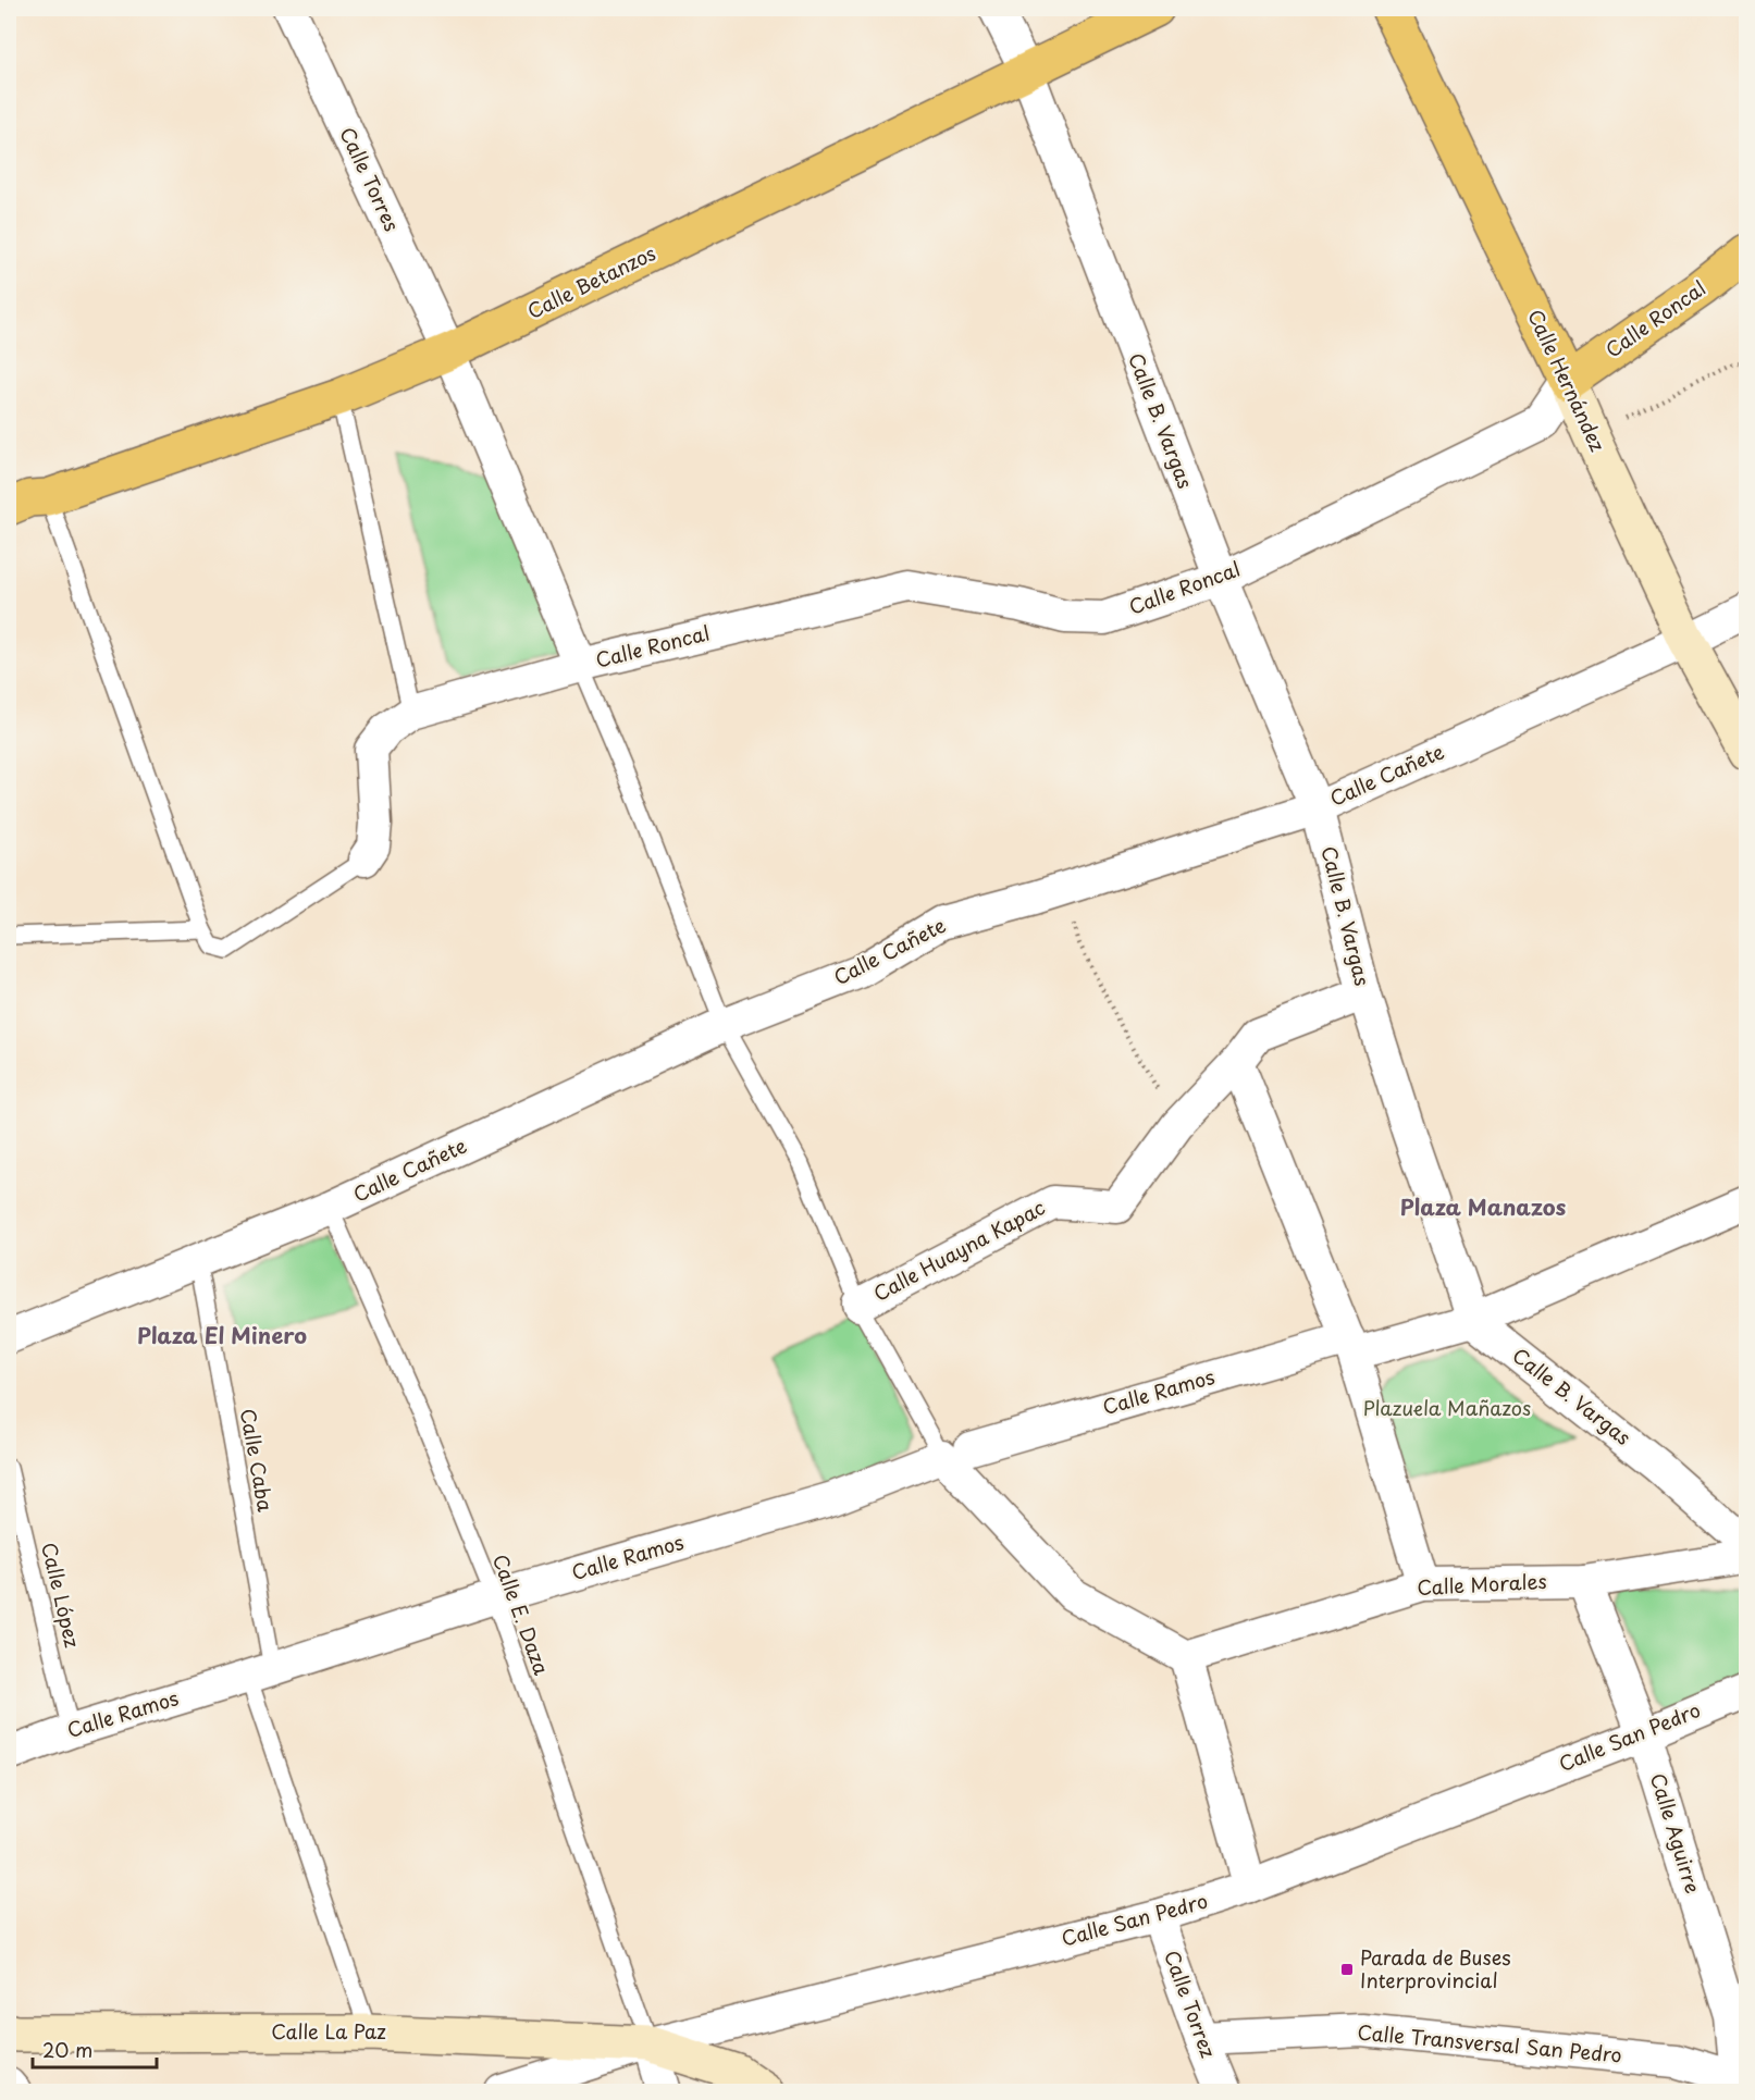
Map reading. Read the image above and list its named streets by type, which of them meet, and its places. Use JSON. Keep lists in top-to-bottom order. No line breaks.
{"streets":{"main road":["Calle Betanzos","Calle Roncal","Calle Hernández","Calle La Paz"],"street":["Calle Torres","Calle B. Vargas","Calle Cañete","Calle Huayna Kapac","Calle Ramos","Calle Morales","Calle San Pedro","Calle Aguirre","Calle Torrez","Calle Transversal San Pedro"],"lane":["Calle Caba","Calle López","Calle E. Daza"]},"crossings":[["Calle Torres","Calle Betanzos"],["Calle Torres","Calle Roncal"],["Calle Betanzos","Calle B. Vargas"],["Calle Roncal","Calle Hernández"],["Calle Roncal","Calle B. Vargas"],["Calle Hernández","Calle Cañete"],["Calle B. Vargas","Calle Cañete"],["Calle B. Vargas","Calle Huayna Kapac"],["Calle B. Vargas","Calle Ramos"],["Calle Cañete","Calle Caba"],["Calle Cañete","Calle E. Daza"],["Calle Ramos","Calle Caba"],["Calle Ramos","Calle López"],["Calle Ramos","Calle E. Daza"],["Calle Caba","Calle La Paz"],["Calle Morales","Calle Aguirre"],["Calle E. Daza","Calle San Pedro"],["Calle E. Daza","Calle La Paz"],["Calle San Pedro","Calle Aguirre"],["Calle San Pedro","Calle Torrez"],["Calle San Pedro","Calle La Paz"],["Calle Aguirre","Calle Transversal San Pedro"],["Calle Torrez","Calle Transversal San Pedro"]],"districts":["Plaza Manazos","Plaza El Minero"],"parks":["Plazuela Mañazos"],"places":{"transit":["Parada de Buses Interprovincial"]},"scale_bar":"20 m"}
